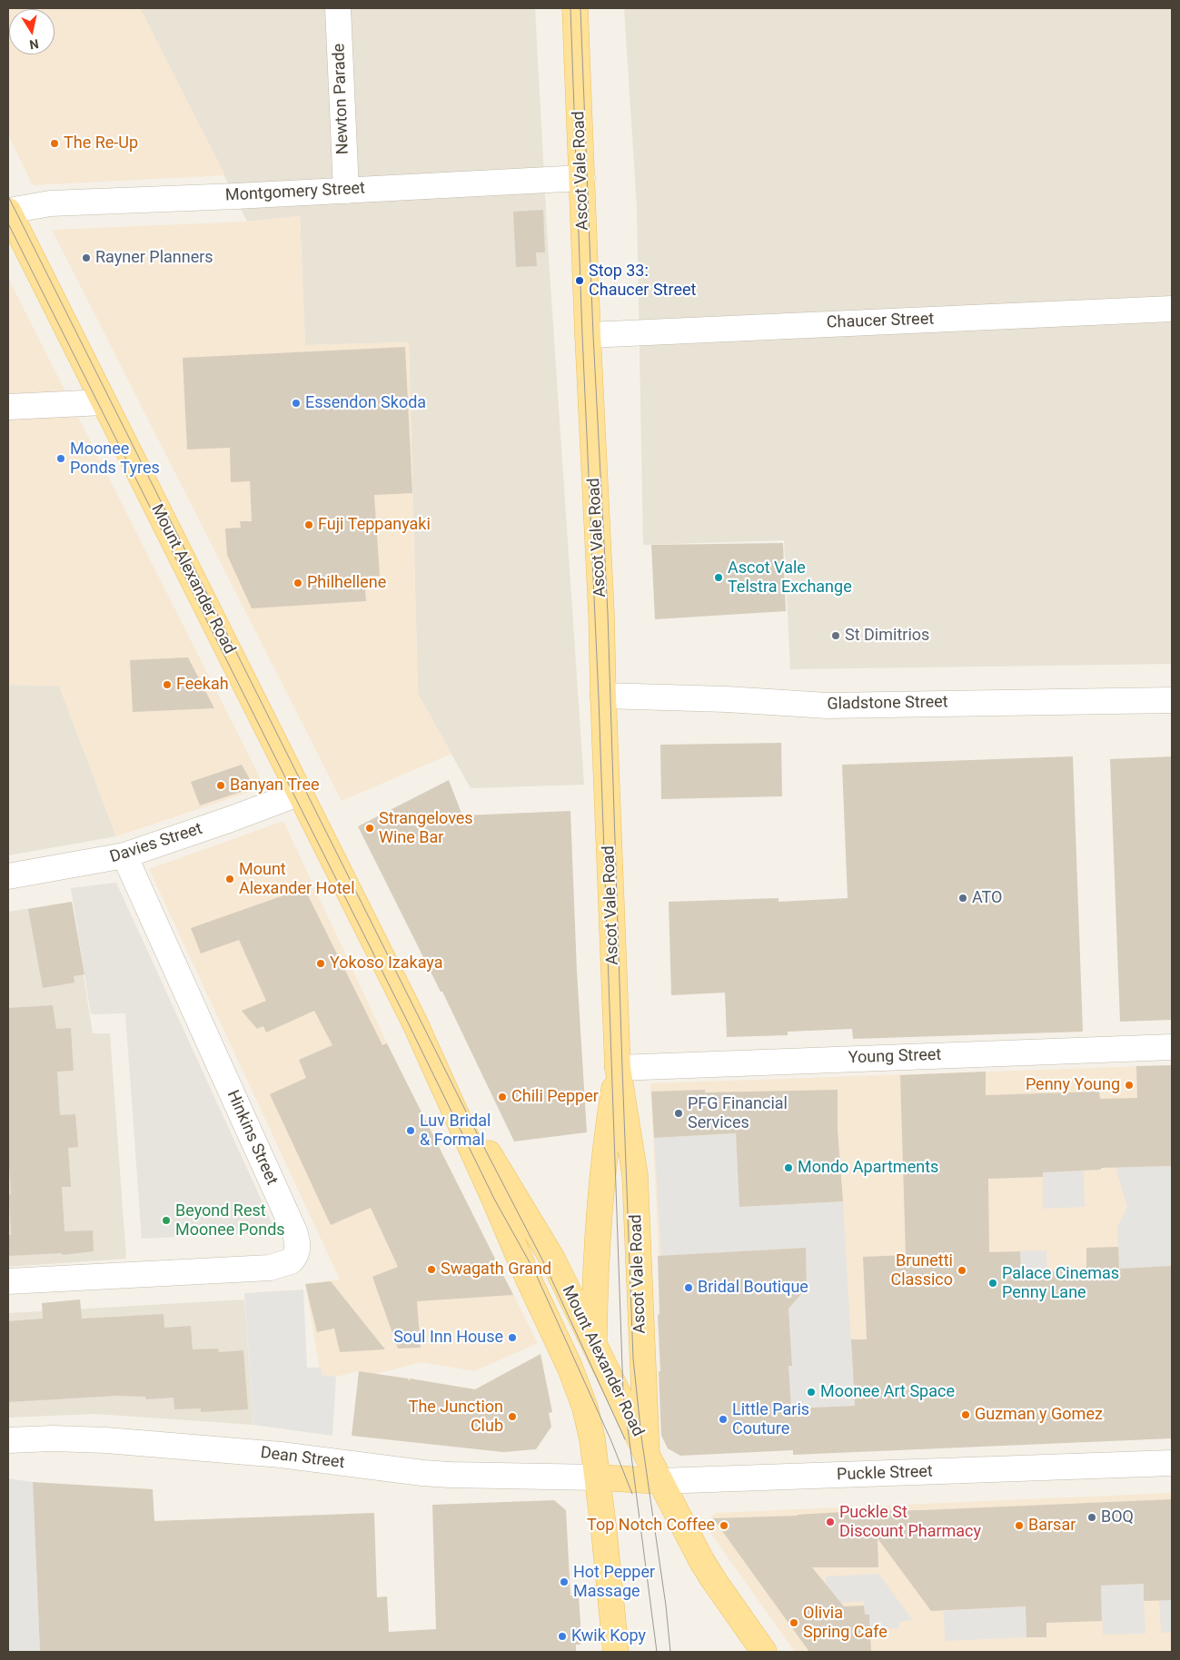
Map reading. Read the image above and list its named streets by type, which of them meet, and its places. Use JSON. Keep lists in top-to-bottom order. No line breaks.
{"streets":{"main road":["Ascot Vale Road","Mount Alexander Road","Puckle Street"],"street":["Newton Parade","Montgomery Street","Chaucer Street","Gladstone Street","Davies Street","Young Street","Hinkins Street","Dean Street"]},"crossings":[["Newton Parade","Montgomery Street"],["Ascot Vale Road","Montgomery Street"],["Ascot Vale Road","Chaucer Street"],["Ascot Vale Road","Mount Alexander Road"],["Ascot Vale Road","Gladstone Street"],["Ascot Vale Road","Young Street"],["Ascot Vale Road","Dean Street"],["Ascot Vale Road","Puckle Street"],["Montgomery Street","Mount Alexander Road"],["Mount Alexander Road","Davies Street"],["Mount Alexander Road","Dean Street"],["Mount Alexander Road","Puckle Street"],["Davies Street","Hinkins Street"],["Dean Street","Puckle Street"]],"places":["The Re-Up","Rayner Planners","Stop 33: Chaucer Street","Essendon Skoda","Moonee Ponds Tyres","Fuji Teppanyaki","Ascot Vale Telstra Exchange","Philhellene","St Dimitrios","Feekah","Banyan Tree","Strangeloves Wine Bar","Mount Alexander Hotel","ATO","Yokoso Izakaya","Penny Young","Chili Pepper","PFG Financial Services","Luv Bridal & Formal","Mondo Apartments","Beyond Rest Moonee Ponds","Swagath Grand","Brunetti Classico","Palace Cinemas Penny Lane","Bridal Boutique","Soul Inn House","Moonee Art Space","Guzman y Gomez","The Junction Club","Little Paris Couture","BOQ","Puckle St Discount Pharmacy","Top Notch Coffee","Barsar","Hot Pepper Massage","Olivia Spring Cafe","Kwik Kopy"],"north":"bottom"}
